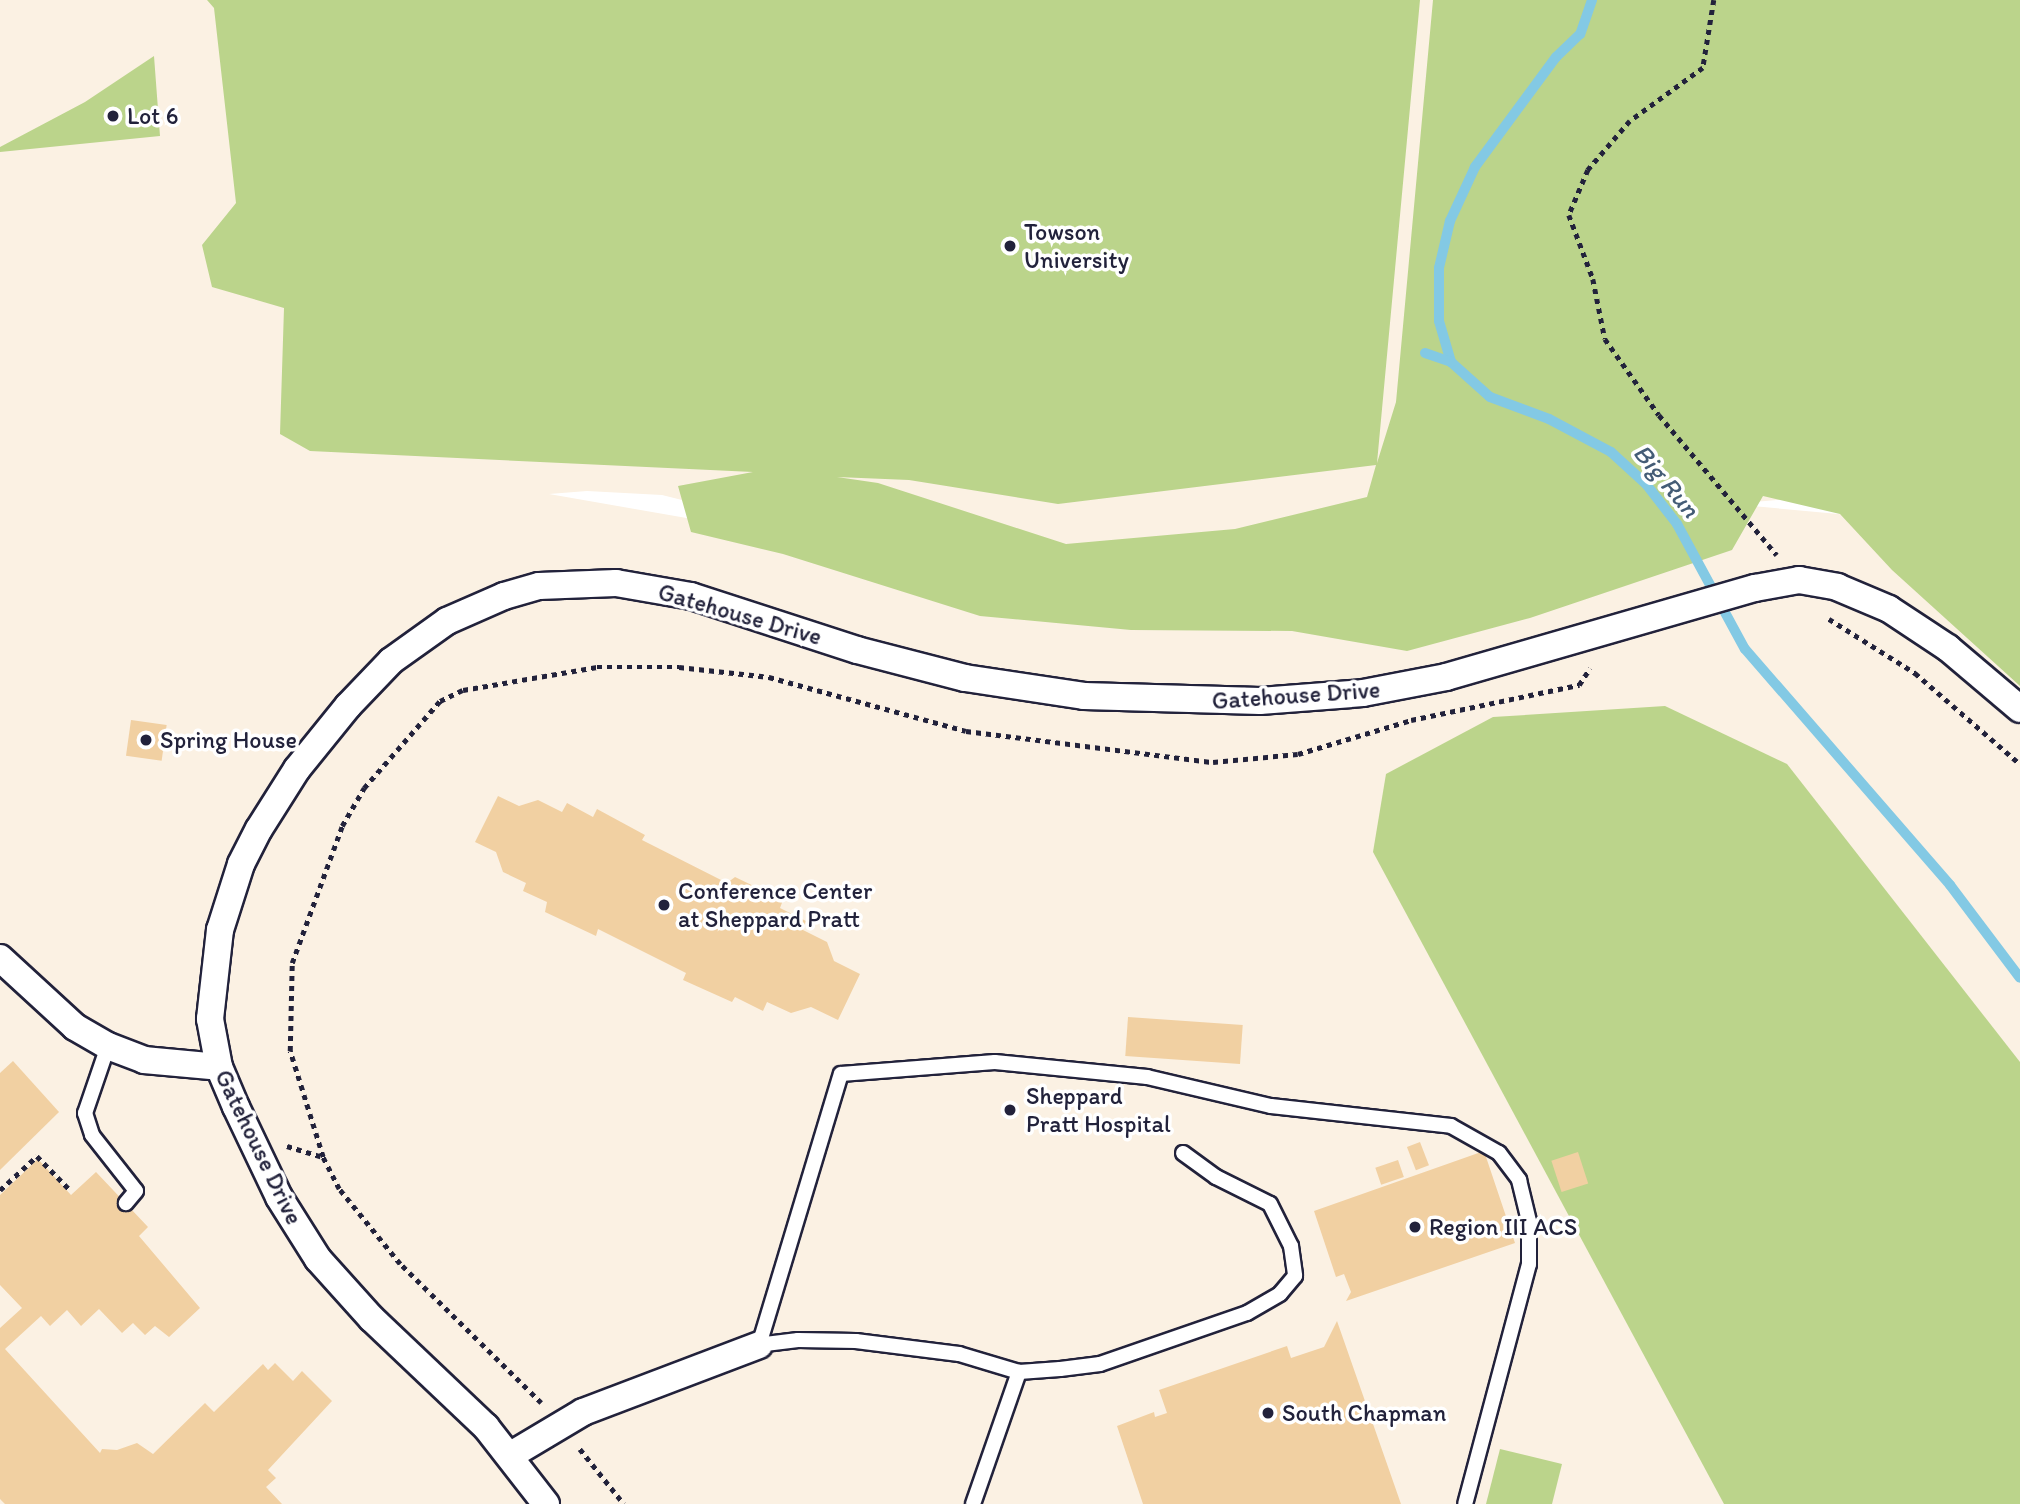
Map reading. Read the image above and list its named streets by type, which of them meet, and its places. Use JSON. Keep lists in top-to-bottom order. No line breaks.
{"streets":{"street":["Gatehouse Drive"]},"water":["Big Run"],"places":["Lot 6","Towson University","Spring House","Conference Center at Sheppard Pratt","Sheppard Pratt Hospital","Region III ACS","South Chapman"]}
